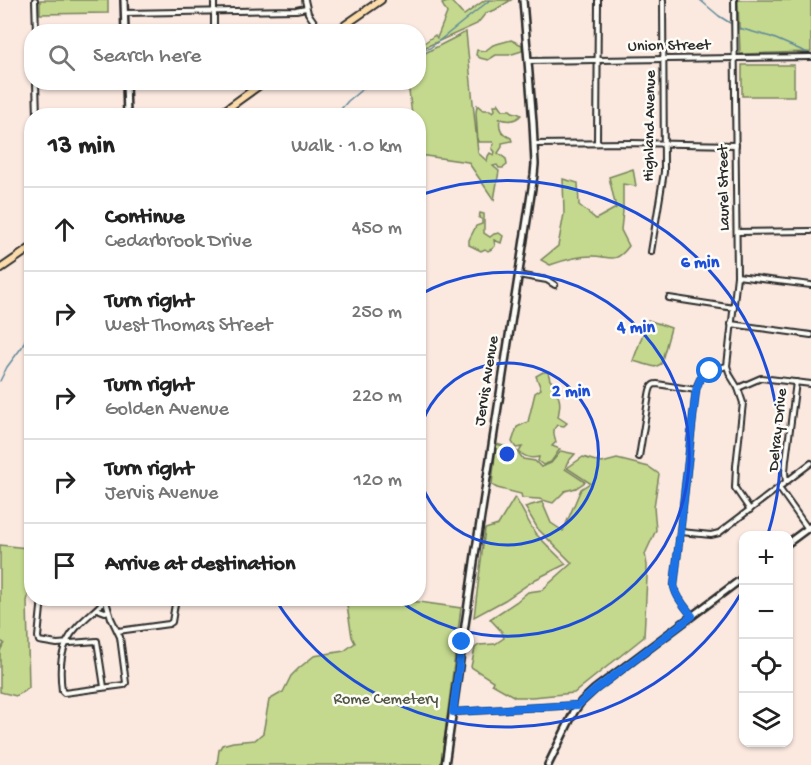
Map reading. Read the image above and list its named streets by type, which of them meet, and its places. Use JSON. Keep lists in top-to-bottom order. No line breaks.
{"streets":{"street":["Union Street","Highland Avenue","Laurel Street","Jervis Avenue","Delray Drive"]},"crossings":[["Union Street","Highland Avenue"],["Union Street","Laurel Street"],["Union Street","Jervis Avenue"]],"parks":["Rome Cemetery"],"page":{"search":"Search here","heading":["13 min","Walk · 1.0 km"],"list":[["Continue","Cedarbrook Drive","450 m"],["Turn right","West Thomas Street","250 m"],["Turn right","Golden Avenue","220 m"],["Turn right","Jervis Avenue","120 m"],"Arrive at destination"],"map_buttons":["+","−"]},"rings":["6 min","4 min","2 min"]}
